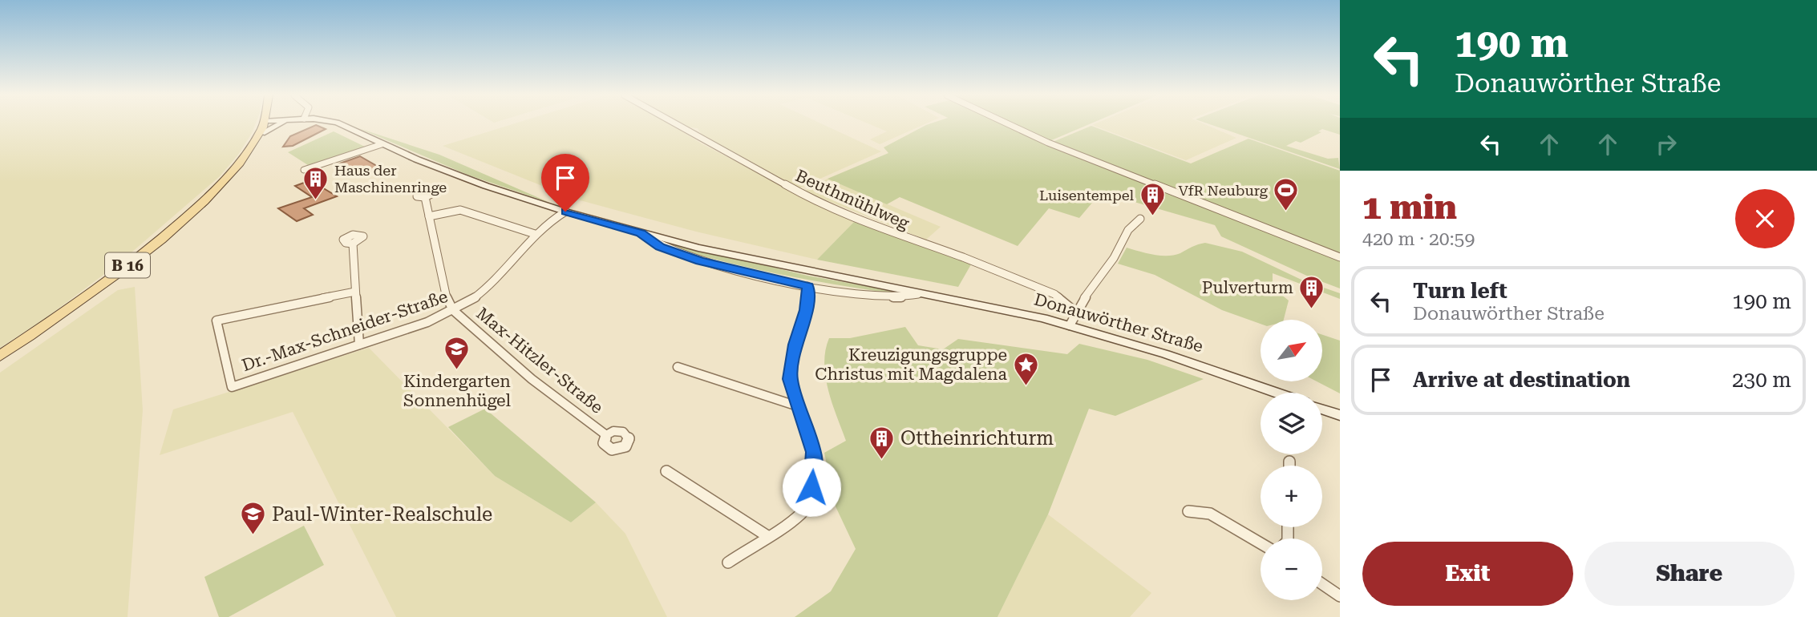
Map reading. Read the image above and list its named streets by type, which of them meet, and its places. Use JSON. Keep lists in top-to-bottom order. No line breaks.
{"streets":{"main road":["B 16","Donauwörther Straße"],"street":["Beuthmühlweg","Dr.-Max-Schneider-Straße","Max-Hitzler-Straße"]},"crossings":[["Donauwörther Straße","Dr.-Max-Schneider-Straße"],["Dr.-Max-Schneider-Straße","Max-Hitzler-Straße"]],"places":{"building":["Haus der Maschinenringe","Luisentempel","Pulverturm","Ottheinrichturm"],"sports":["VfR Neuburg"],"school or university":["Kindergarten Sonnenhügel","Paul-Winter-Realschule"],"place":["Kreuzigungsgruppe Christus mit Magdalena"]},"north":"top right","page":{"turn":["190 m","Donauwörther Straße"],"heading":["1 min","420 m · 20:59"],"list":[{"name":"Turn left","note":"Donauwörther Straße","value":"190 m"},{"name":"Arrive at destination","value":"230 m"}],"map_buttons":["+","−"],"buttons":["Exit","Share"]}}
